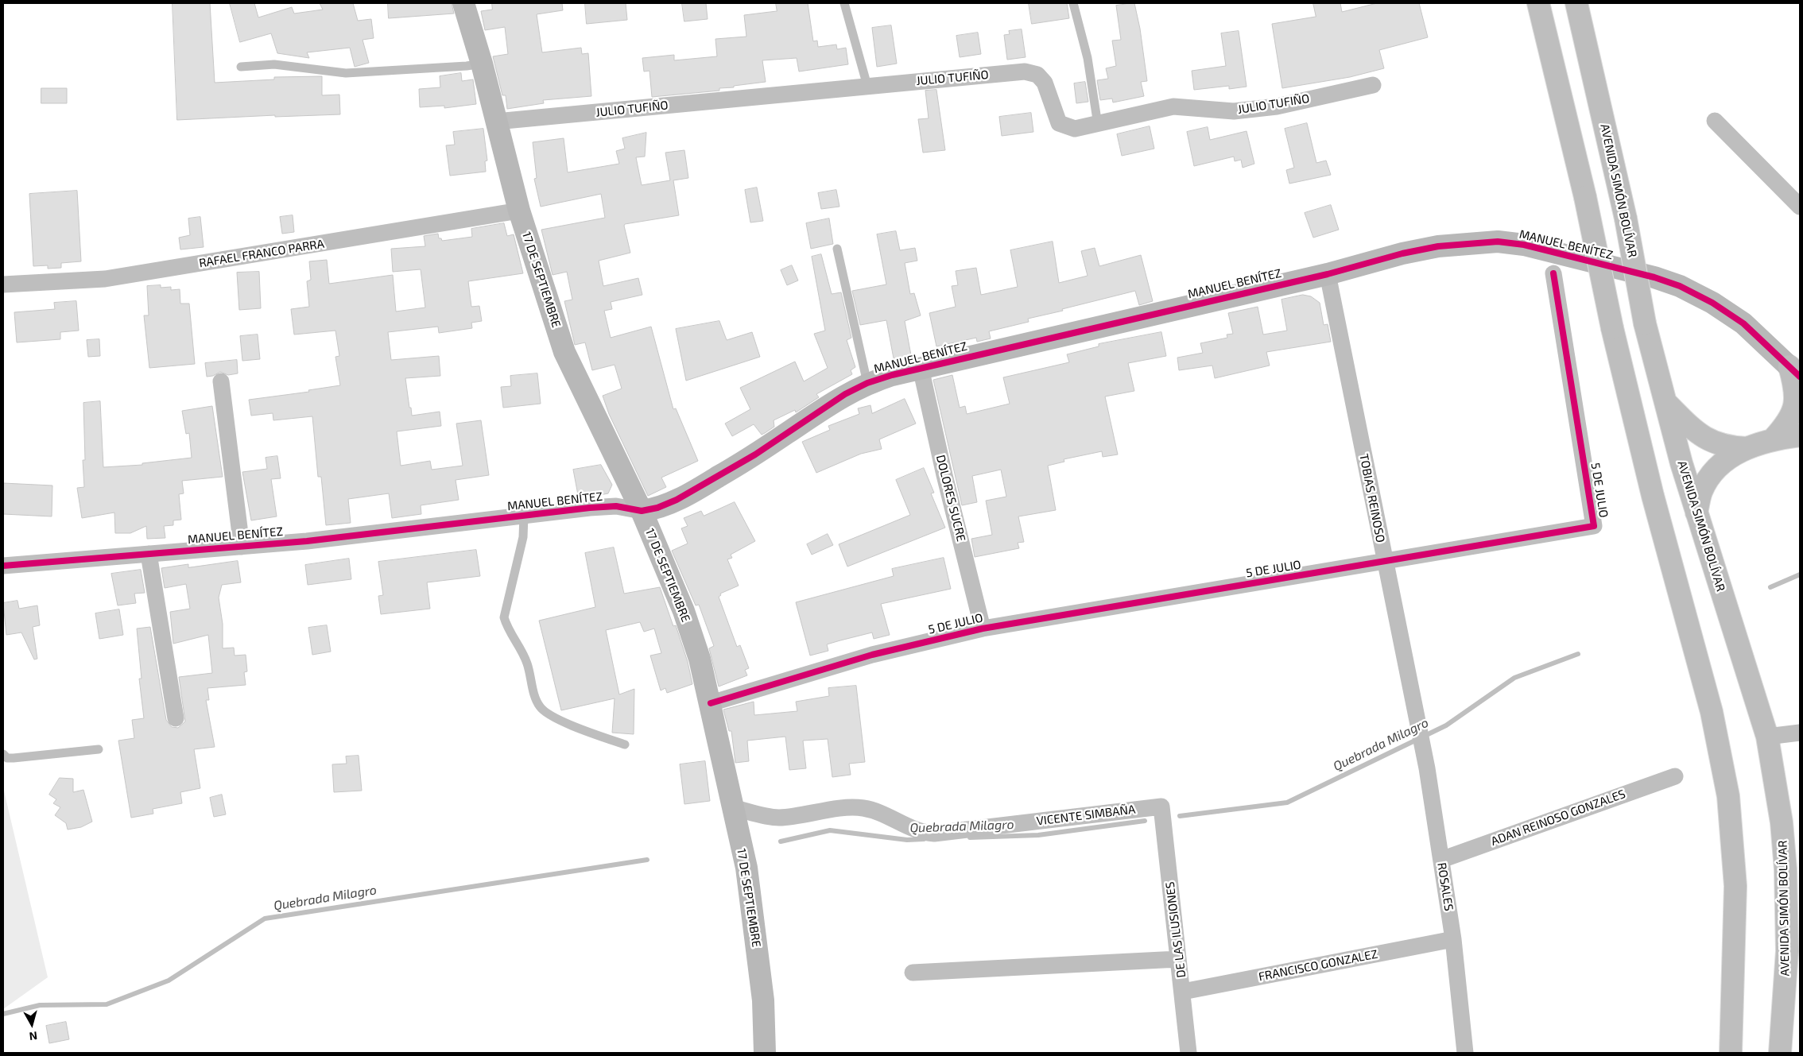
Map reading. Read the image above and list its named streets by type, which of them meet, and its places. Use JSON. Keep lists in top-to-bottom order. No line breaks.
{"streets":{"highway":["AVENIDA SIMÓN BOLÍVAR"],"street":["JULIO TUFIÑO","MANUEL BENÍTEZ","RAFAEL FRANCO PARRA","17 DE SEPTIEMBRE","5 DE JULIO","DOLORES SUCRE","TOBIAS REINOSO","VICENTE SIMBAÑA","ADAN REINOSO GONZALES","ROSALES","DE LAS ILUSIONES","FRANCISCO GONZALEZ"]},"crossings":[["JULIO TUFIÑO","17 DE SEPTIEMBRE"],["MANUEL BENÍTEZ","17 DE SEPTIEMBRE"],["MANUEL BENÍTEZ","DOLORES SUCRE"],["MANUEL BENÍTEZ","TOBIAS REINOSO"],["RAFAEL FRANCO PARRA","17 DE SEPTIEMBRE"],["17 DE SEPTIEMBRE","5 DE JULIO"],["17 DE SEPTIEMBRE","VICENTE SIMBAÑA"],["5 DE JULIO","DOLORES SUCRE"],["5 DE JULIO","TOBIAS REINOSO"],["TOBIAS REINOSO","ROSALES"],["VICENTE SIMBAÑA","DE LAS ILUSIONES"],["ADAN REINOSO GONZALES","ROSALES"],["ROSALES","FRANCISCO GONZALEZ"],["DE LAS ILUSIONES","FRANCISCO GONZALEZ"]],"water":["Quebrada Milagro"],"north":"bottom"}
